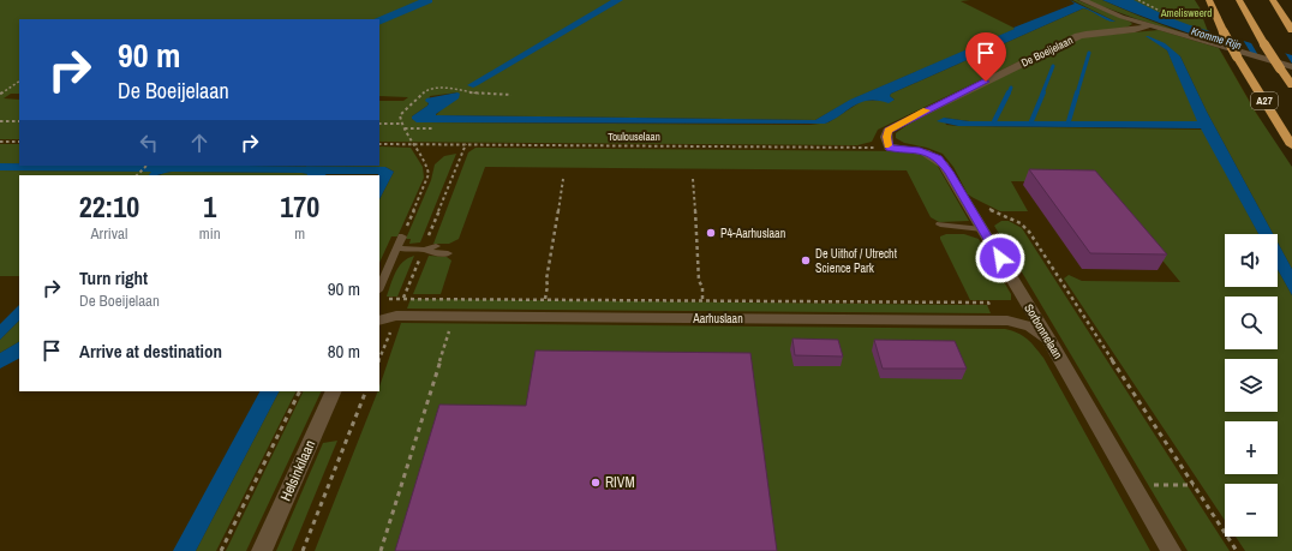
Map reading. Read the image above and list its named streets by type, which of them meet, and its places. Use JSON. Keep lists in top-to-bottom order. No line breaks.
{"streets":{"highway":["A27"],"street":["De Boeijelaan","Aarhuslaan","Sorbonnelaan","Helsinkilaan"],"path":["Toulouselaan"]},"crossings":[["De Boeijelaan","Toulouselaan"],["De Boeijelaan","Sorbonnelaan"],["Toulouselaan","Sorbonnelaan"],["Aarhuslaan","Sorbonnelaan"]],"water":["Kromme Rijn"],"parks":["Amelisweerd"],"places":["P4-Aarhuslaan","De Uithof / Utrecht Science Park","RIVM"],"page":{"turn":["90 m","De Boeijelaan"],"eta":["22:10","Arrival","1","min","170","m"],"map_buttons":["+","−"],"list":[{"name":"Turn right","note":"De Boeijelaan","value":"90 m"},{"name":"Arrive at destination","value":"80 m"}]}}
